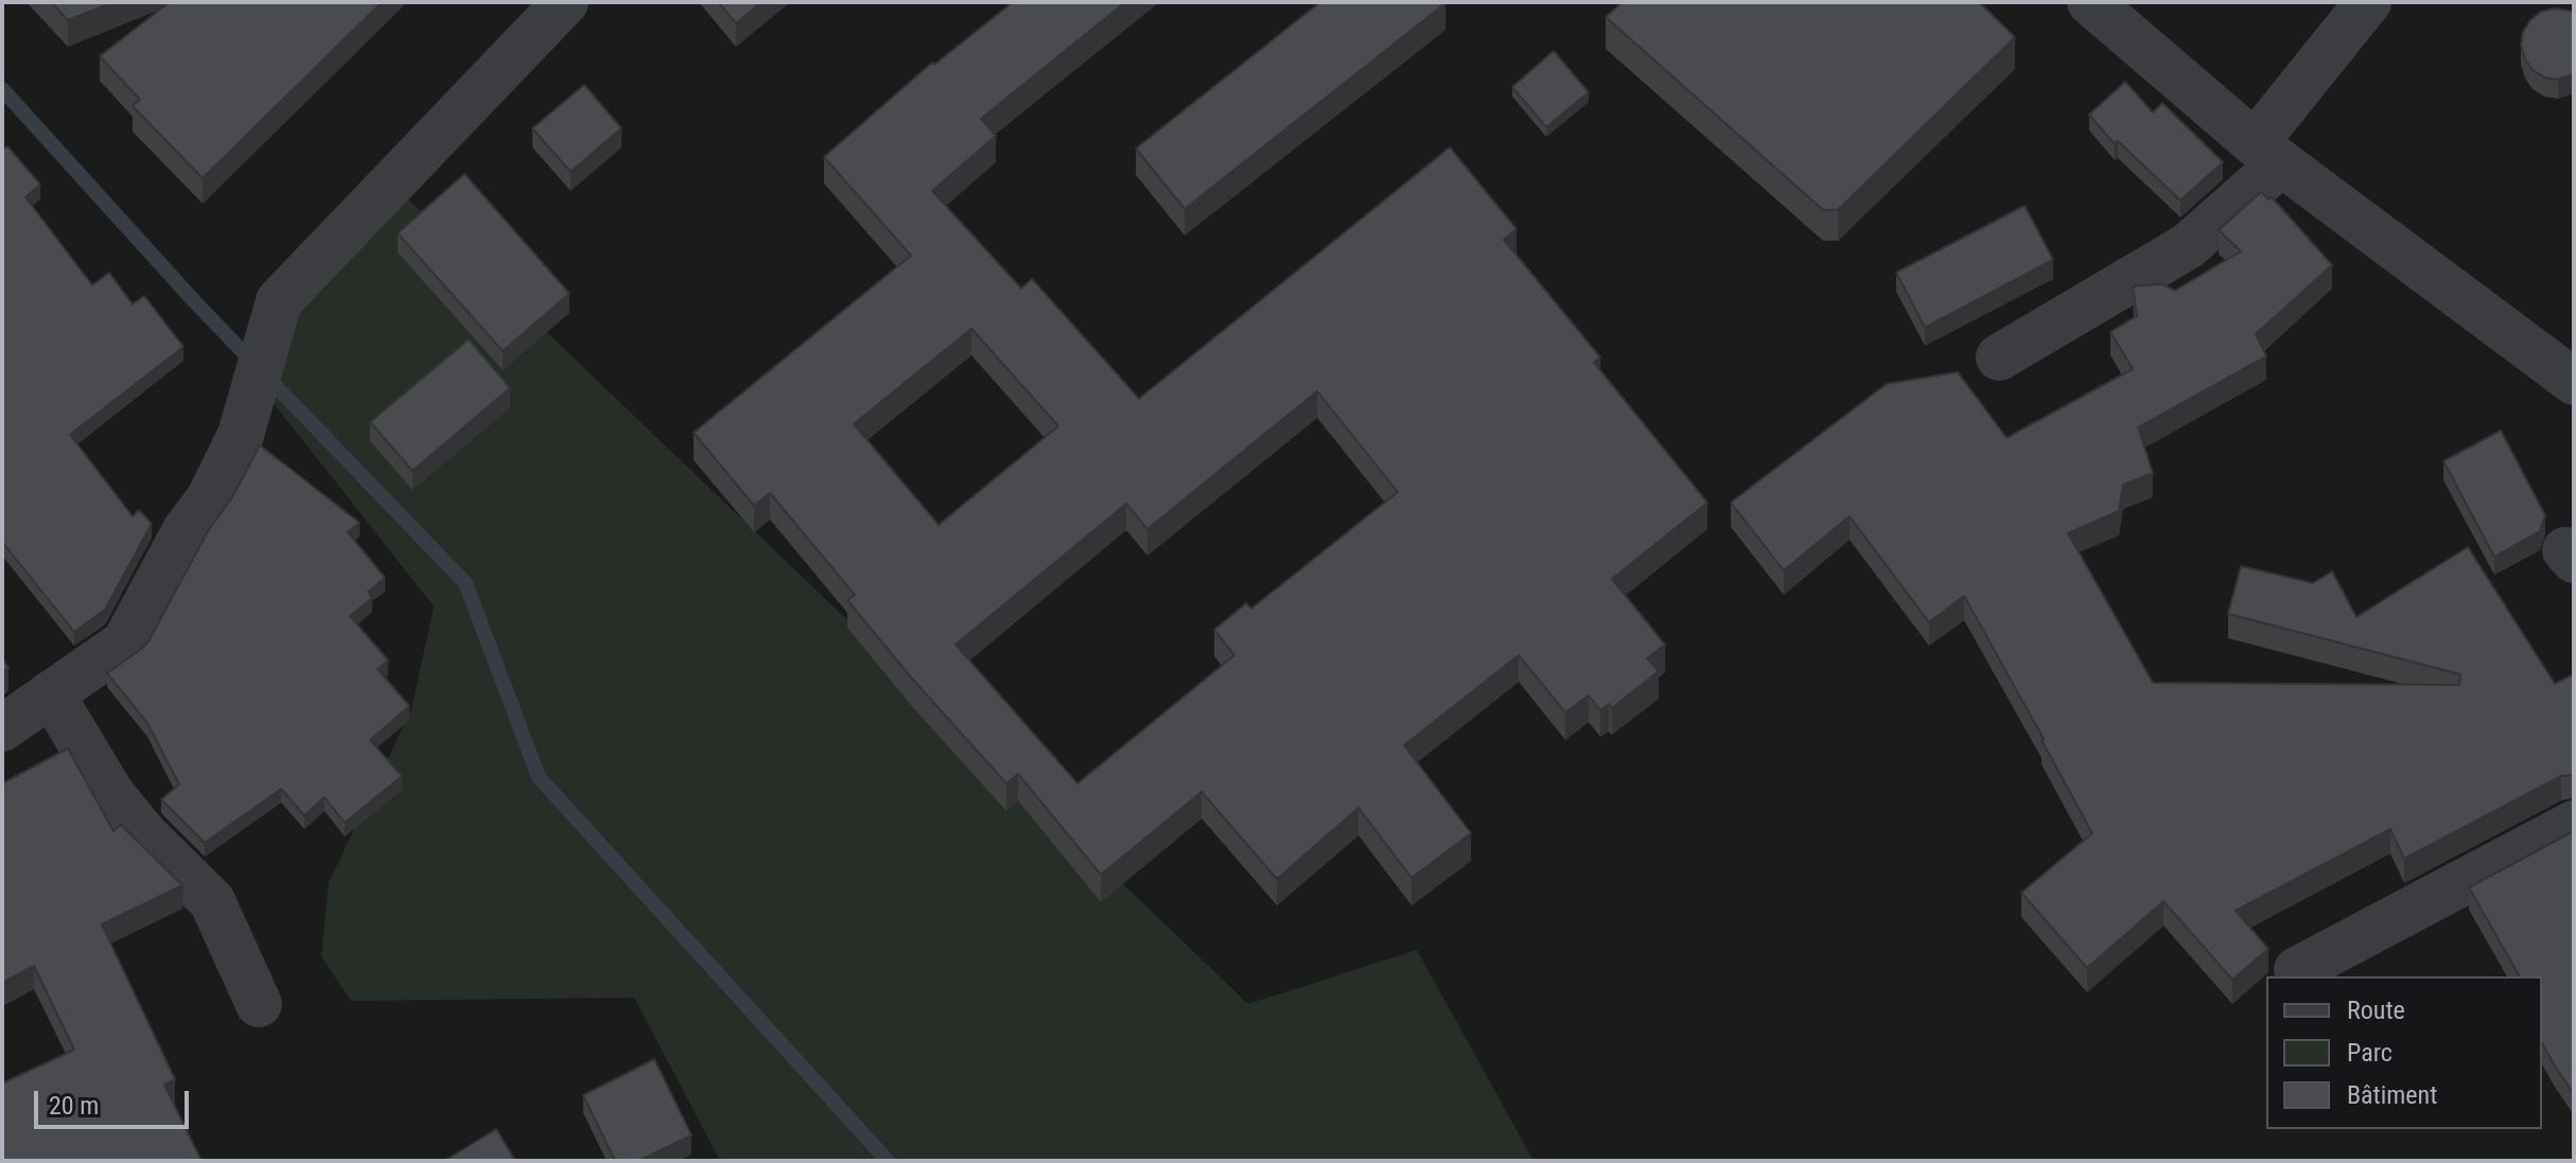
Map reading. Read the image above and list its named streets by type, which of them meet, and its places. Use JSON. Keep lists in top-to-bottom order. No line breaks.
{"legend":["Route","Parc","Bâtiment"],"scale_bar":"20 m"}
